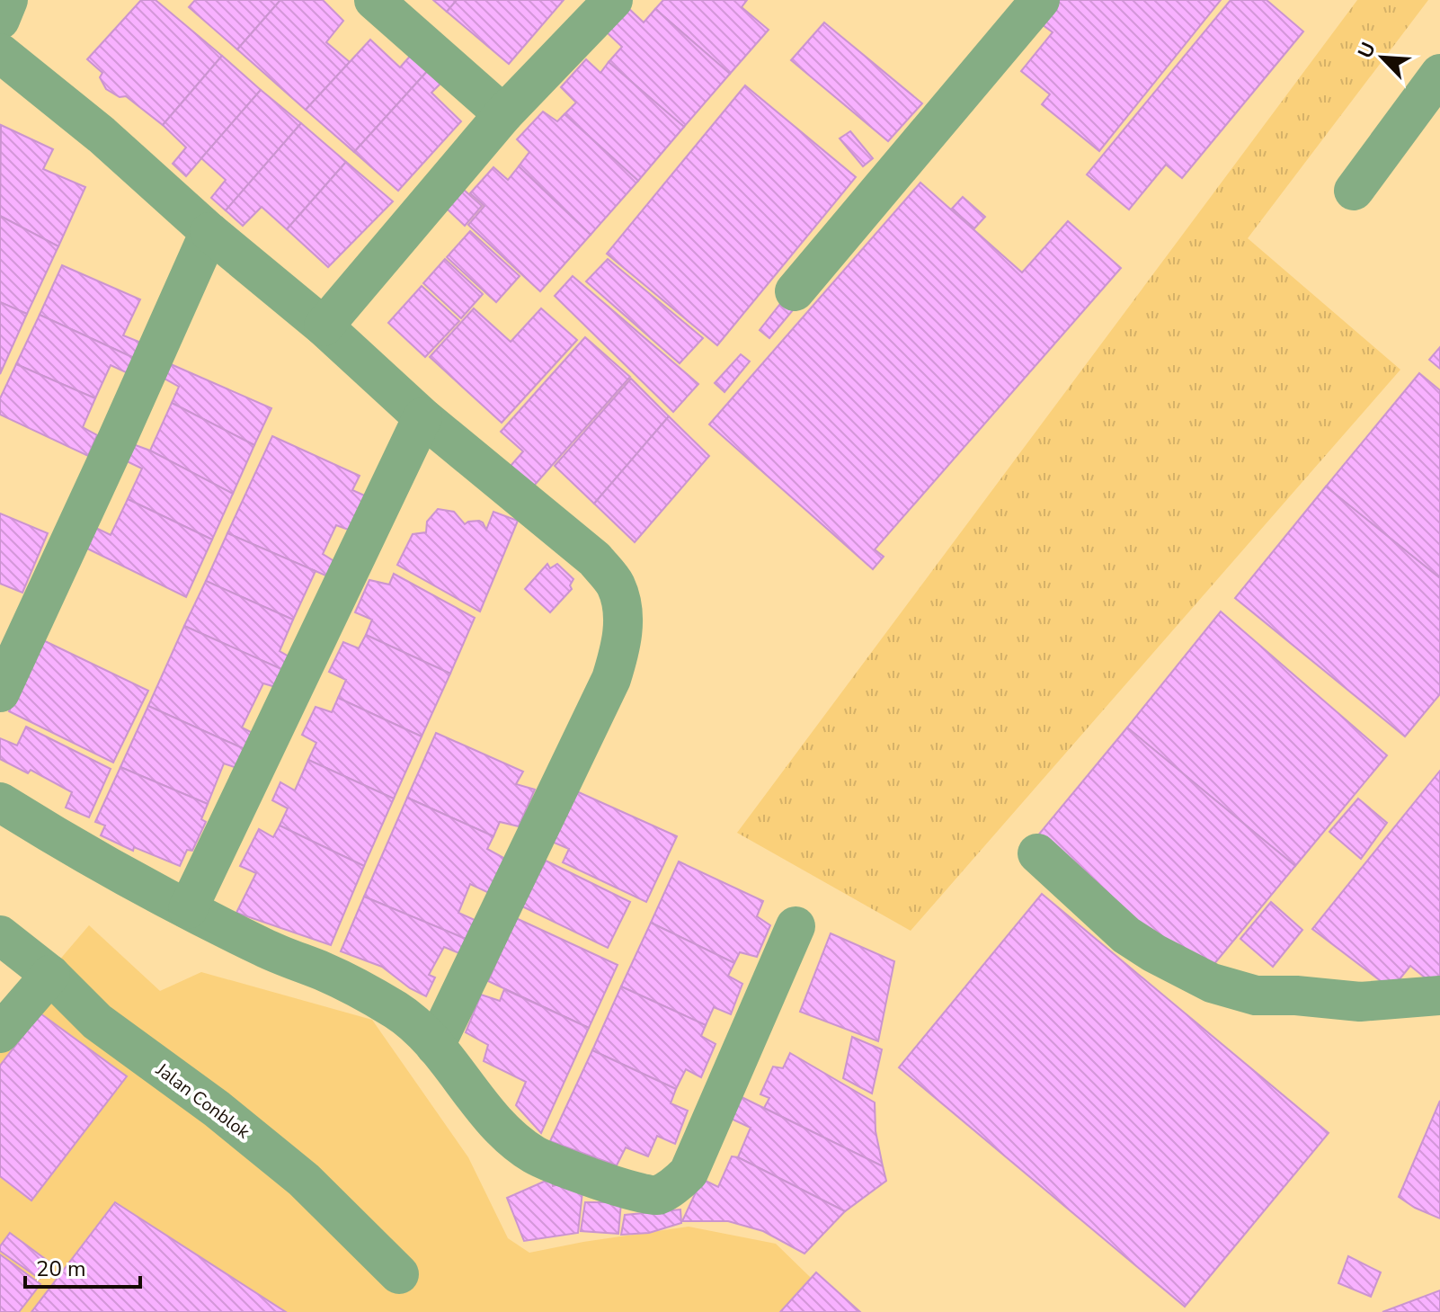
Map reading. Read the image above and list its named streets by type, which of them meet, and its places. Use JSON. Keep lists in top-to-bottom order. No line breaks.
{"streets":{"street":["Jalan Conblok"]},"scale_bar":"20 m","north":"top left"}
